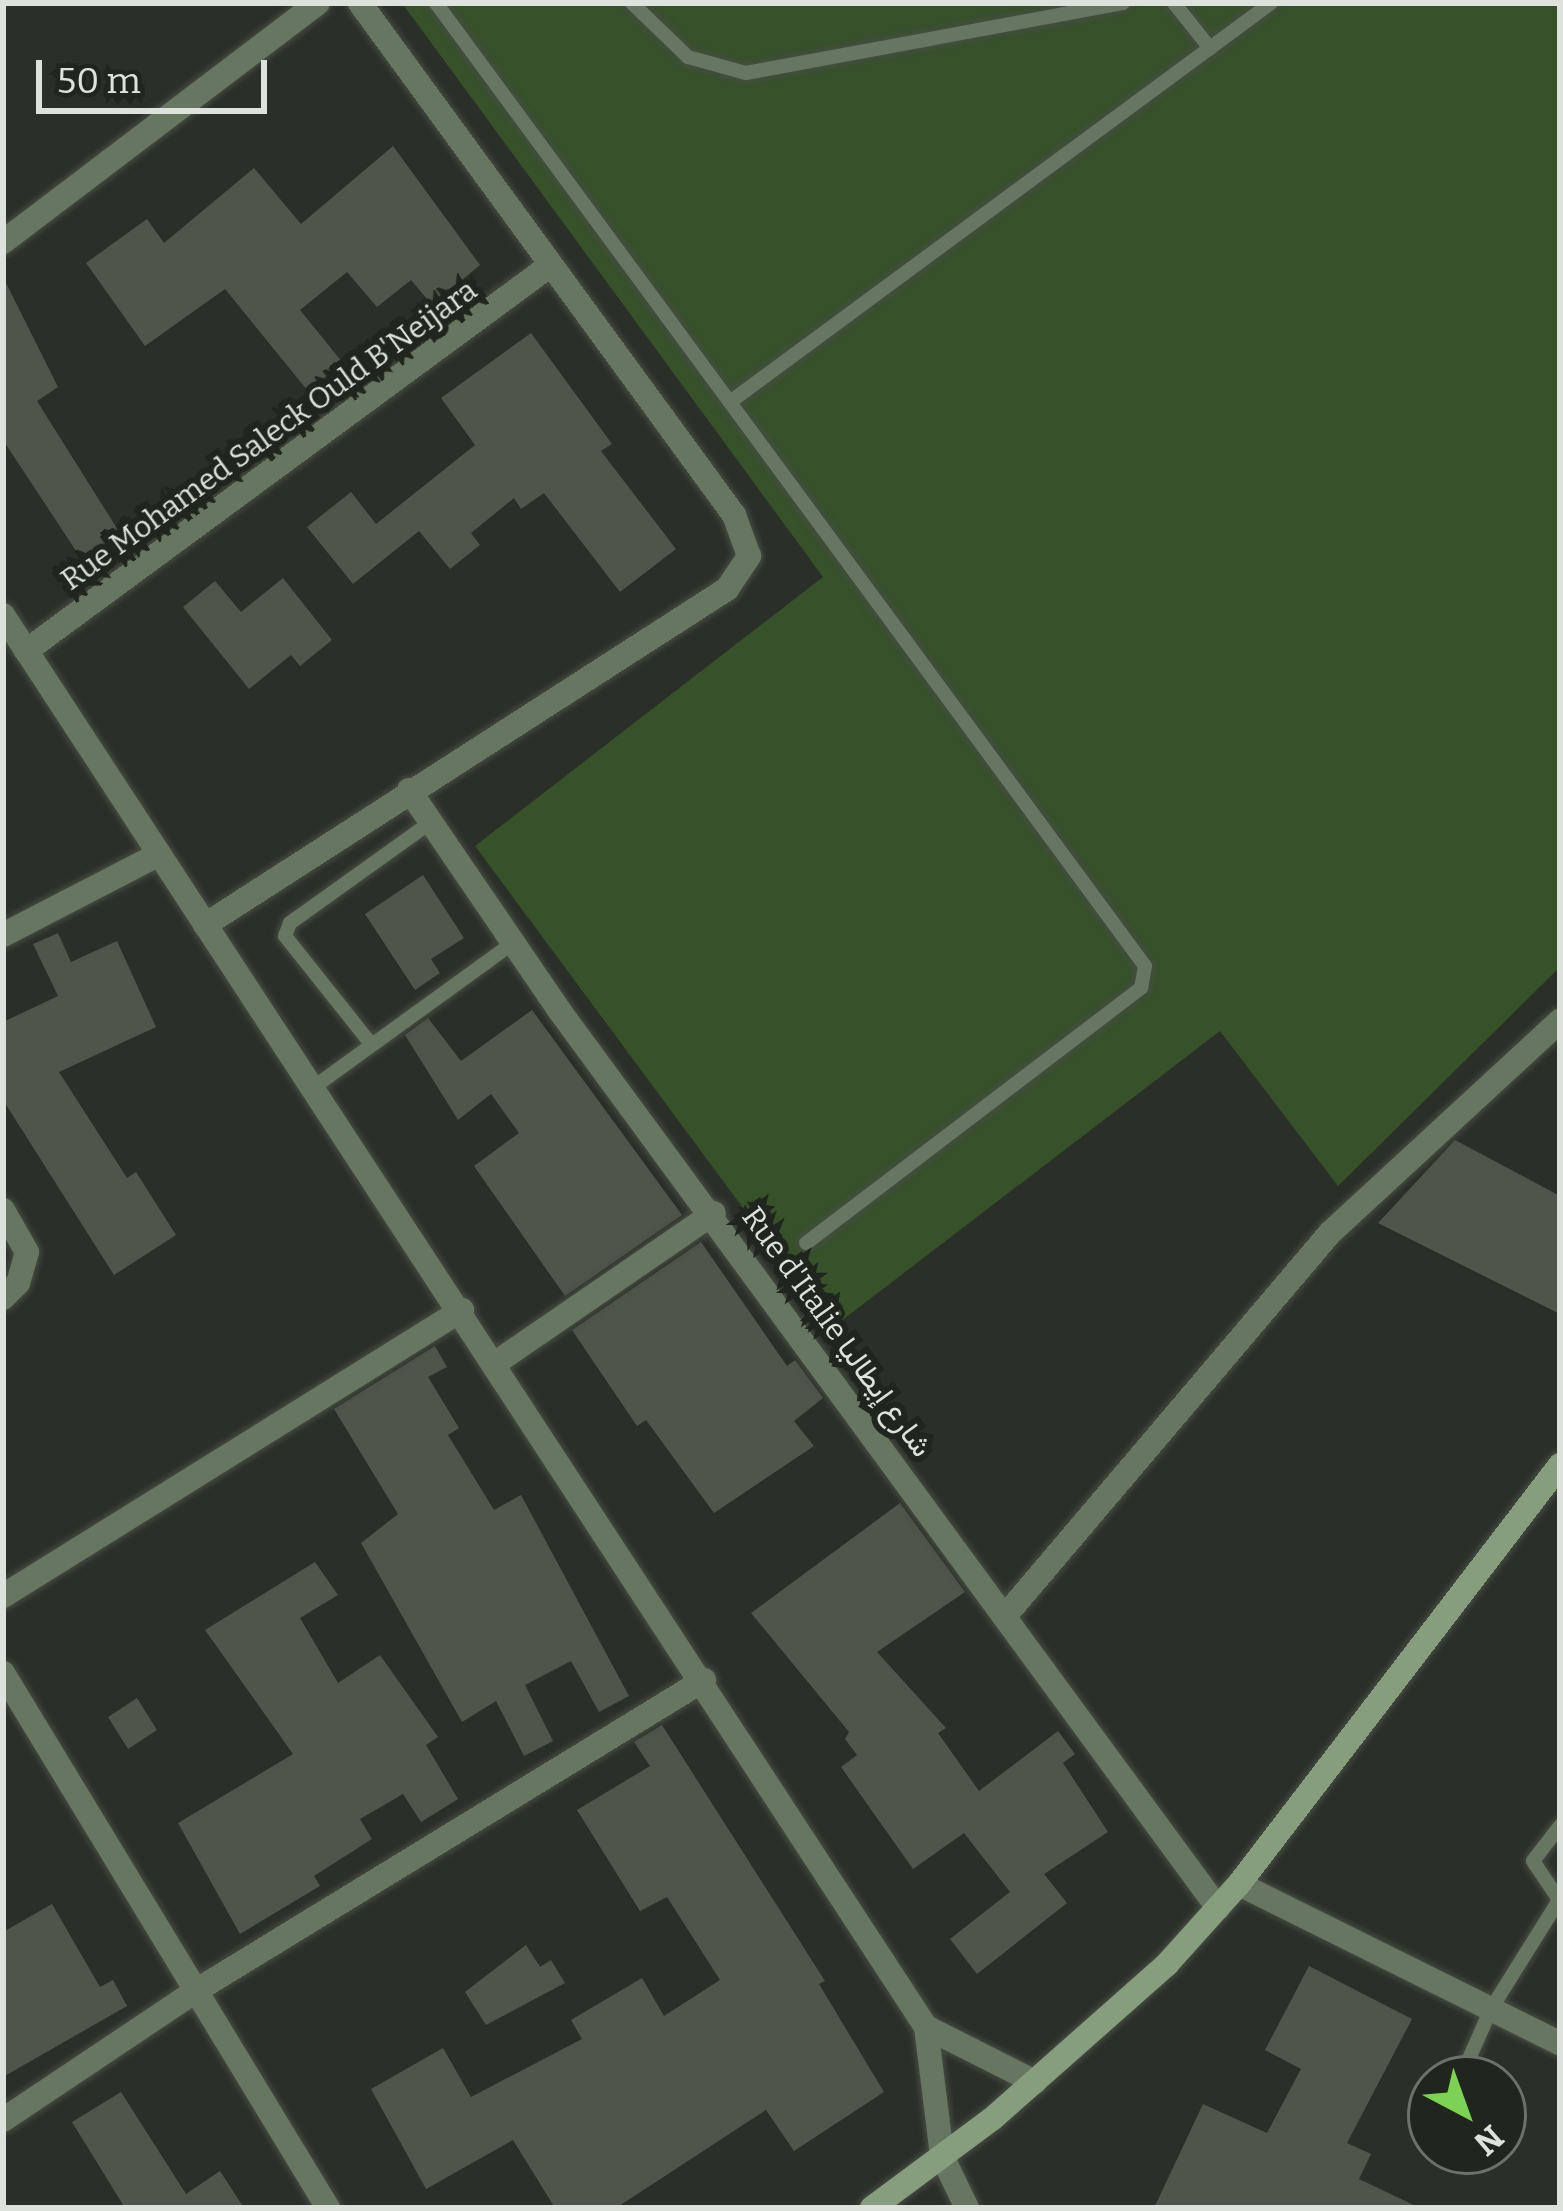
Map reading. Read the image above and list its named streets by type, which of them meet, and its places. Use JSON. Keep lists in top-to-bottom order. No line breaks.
{"streets":{"street":["Rue Mohamed Saleck Ould B'Neijara","Rue d'Italie شارع إيطاليا"]},"scale_bar":"50 m","north":"bottom right"}
